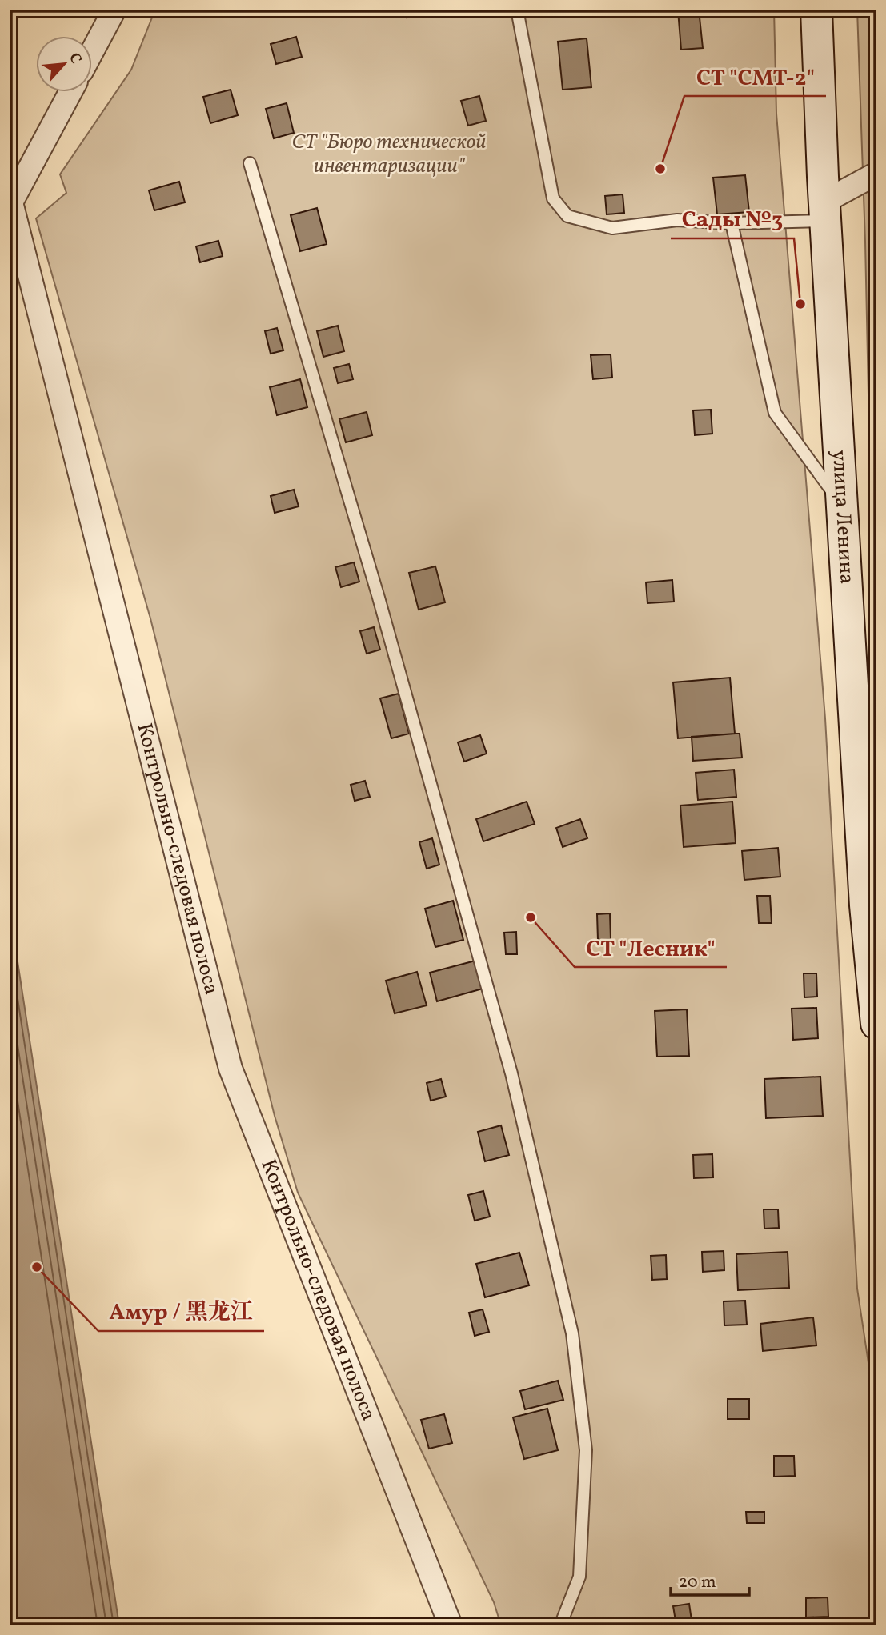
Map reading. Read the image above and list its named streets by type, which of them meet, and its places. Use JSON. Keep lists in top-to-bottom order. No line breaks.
{"streets":{"street":["улица Ленина","Контрольно-следовая полоса"]},"parks":["СТ \"Бюро технической инвентаризации\""],"places":["СТ \"СМТ-2\"","Сады №3","СТ \"Лесник\"","Амур / 黑龙江"],"scale_bar":"20 m","north":"top right"}
